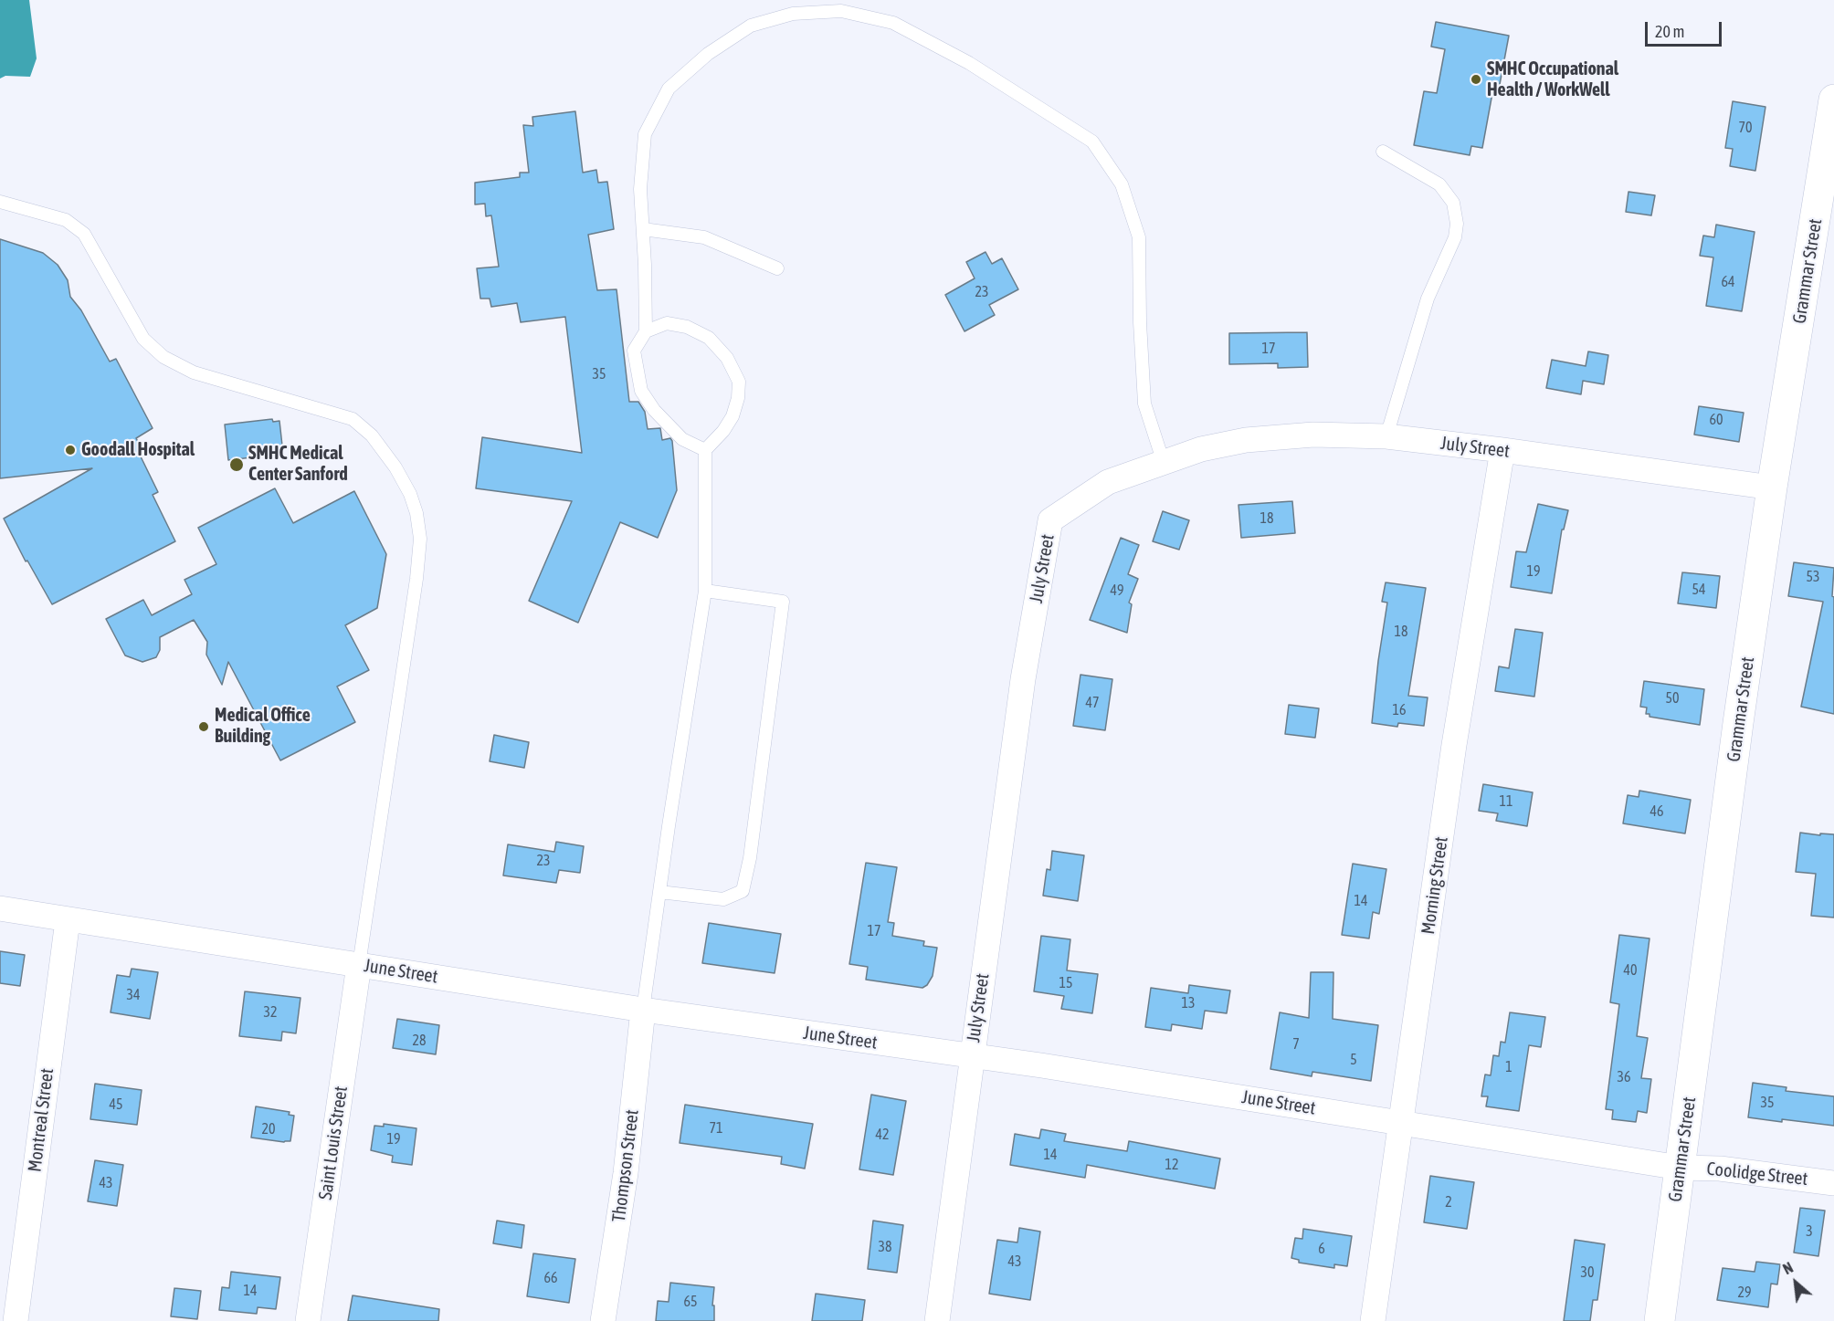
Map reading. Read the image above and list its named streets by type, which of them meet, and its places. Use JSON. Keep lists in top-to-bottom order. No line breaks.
{"streets":{"street":["Grammar Street","July Street","Morning Street","June Street","Montreal Street","Saint Louis Street","Thompson Street","Coolidge Street"]},"crossings":[["Grammar Street","July Street"],["Grammar Street","June Street"],["Grammar Street","Coolidge Street"],["July Street","Morning Street"],["July Street","June Street"],["Morning Street","June Street"],["June Street","Montreal Street"],["June Street","Saint Louis Street"],["June Street","Thompson Street"],["June Street","Coolidge Street"]],"places":["SMHC Occupational Health / WorkWell","Goodall Hospital","SMHC Medical Center Sanford","Medical Office Building"],"house_numbers":["70","64","23","17","35","60","18","19","53","54","49","18","50","47","16","11","46","23","14","17","40","15","34","13","32","28","7","5","1","36","35","45","71","20","42","19","14","12","43","2","3","38","6","43","30","66","14","29","65"],"scale_bar":"20 m","north":"top left"}
